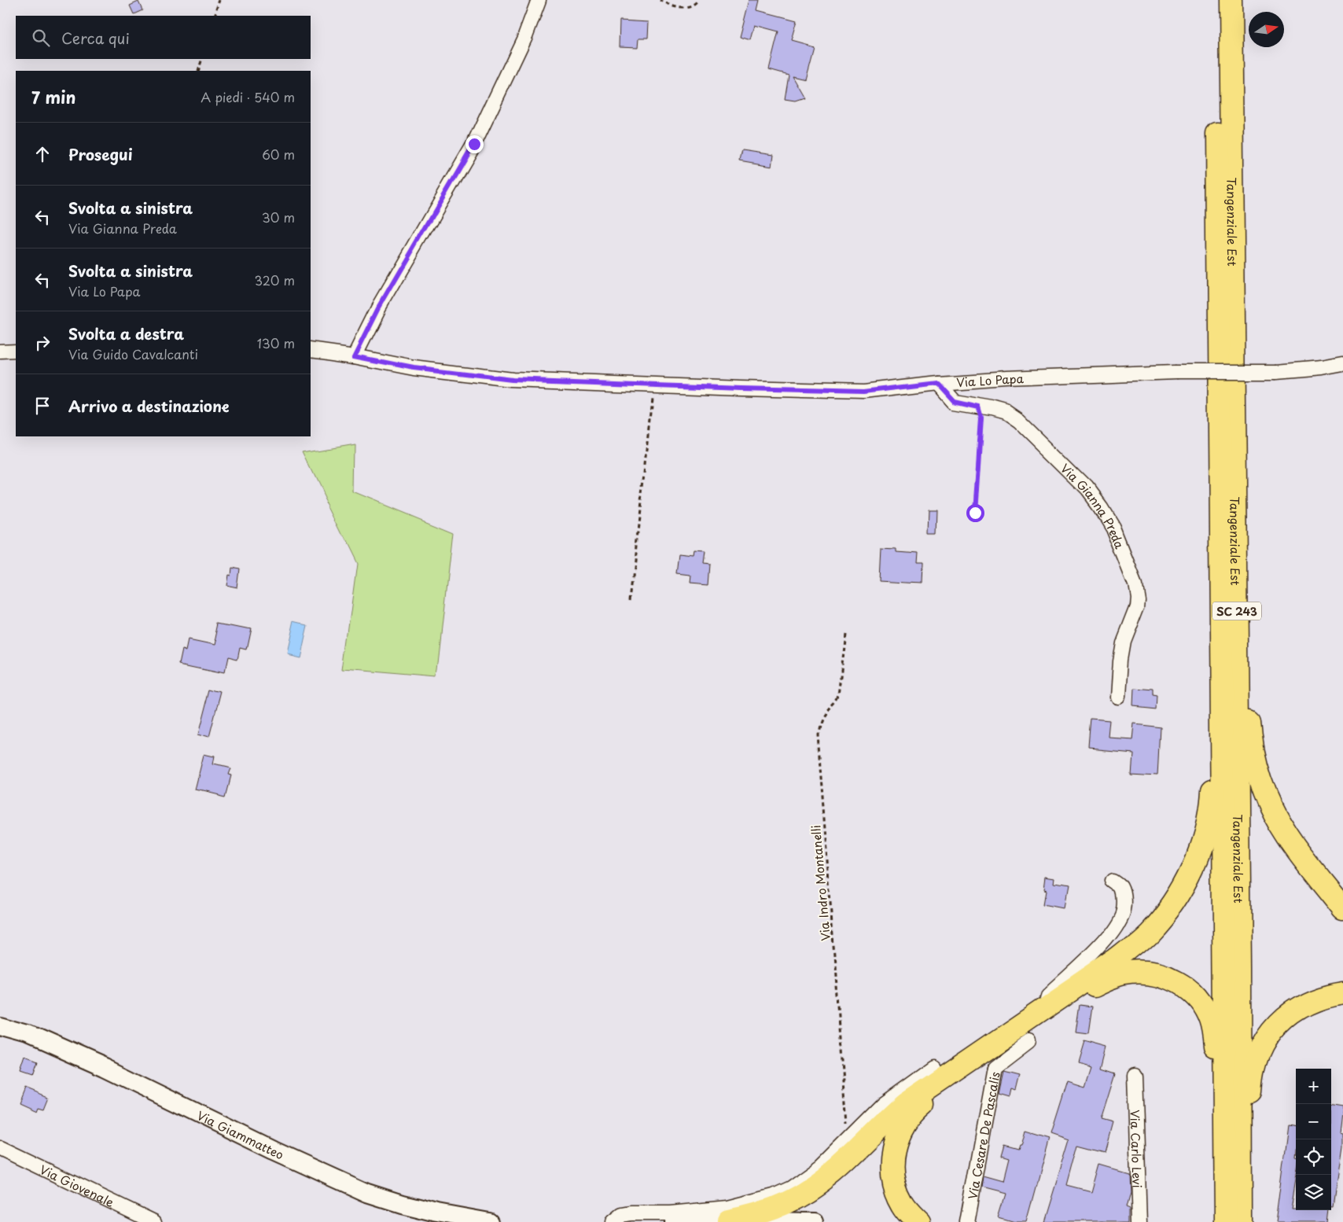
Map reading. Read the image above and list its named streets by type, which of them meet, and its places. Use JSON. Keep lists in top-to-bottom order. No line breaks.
{"streets":{"highway":["Tangenziale Est","SC 243"],"street":["Via Lo Papa","Via Gianna Preda","Via Giammatteo","Via Cesare De Pascalis","Via Carlo Levi","Via Giovenale"],"path":["Via Indro Montanelli"]},"crossings":[["Via Lo Papa","Via Gianna Preda"]],"north":"right","page":{"search":"Cerca qui","heading":["7 min","A piedi · 540 m"],"list":[["Prosegui","60 m"],["Svolta a sinistra","Via Gianna Preda","30 m"],["Svolta a sinistra","Via Lo Papa","320 m"],["Svolta a destra","Via Guido Cavalcanti","130 m"],"Arrivo a destinazione"],"map_buttons":["+","−"]}}
